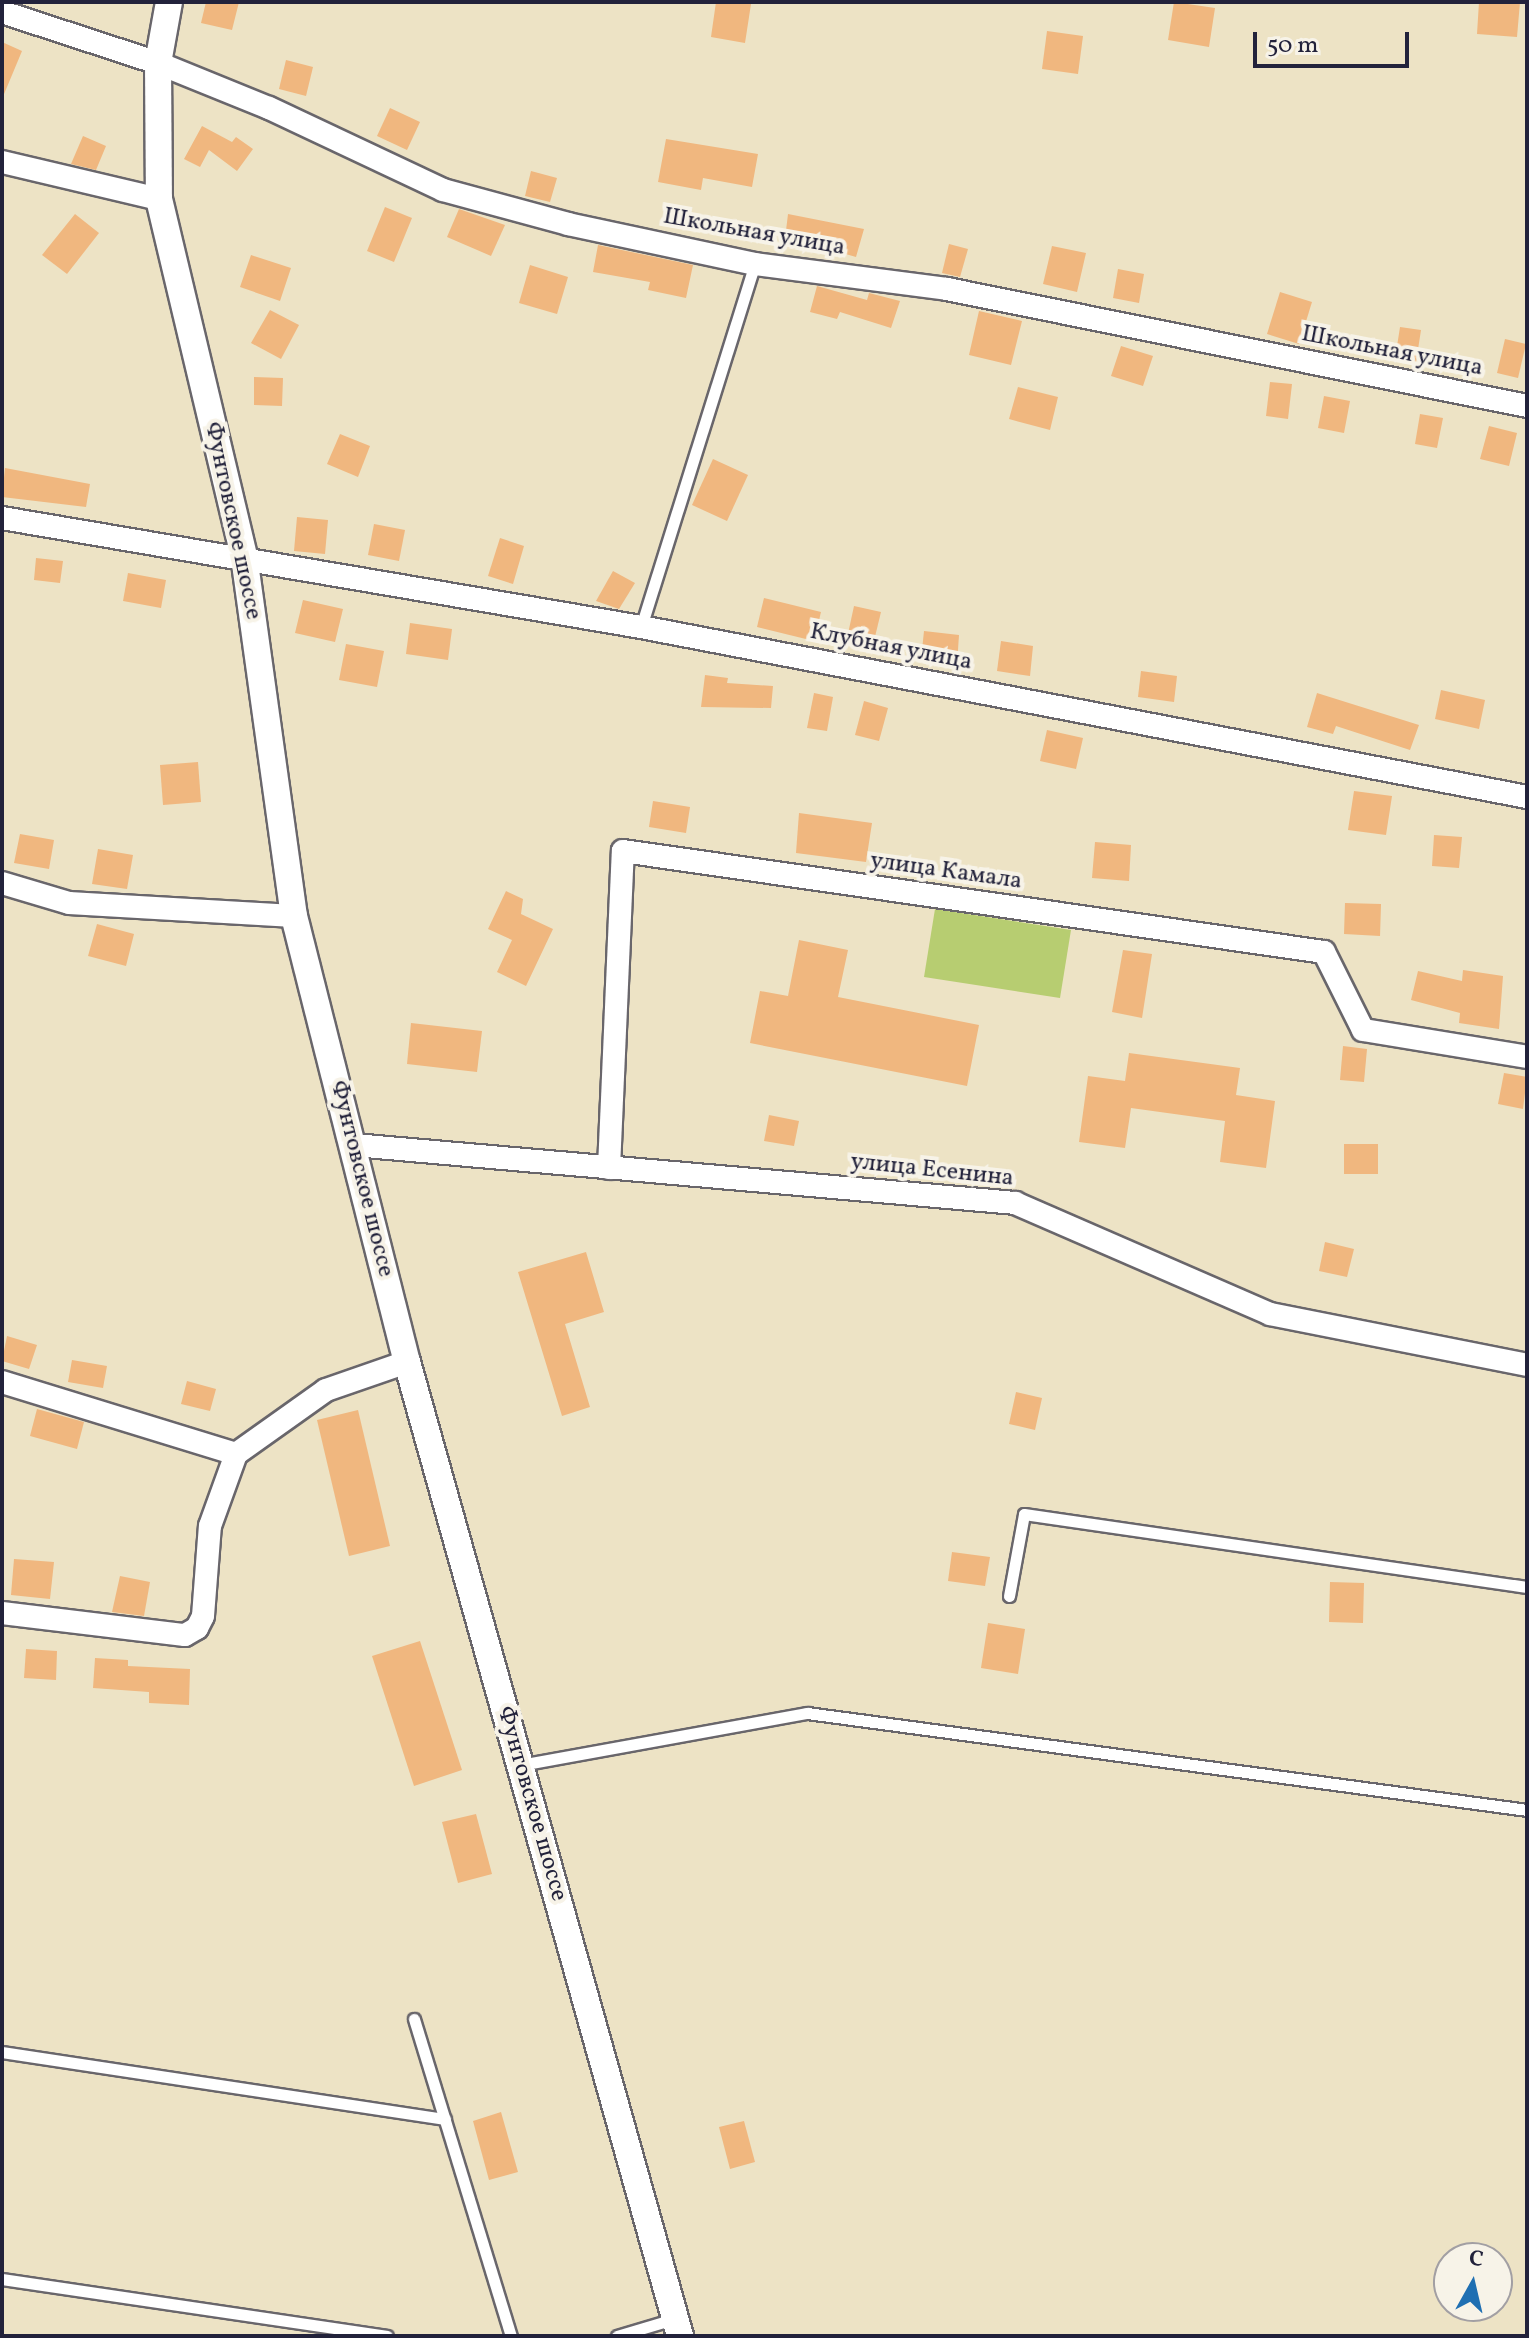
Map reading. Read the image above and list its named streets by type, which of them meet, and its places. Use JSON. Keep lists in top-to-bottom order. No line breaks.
{"streets":{"street":["Школьная улица","Фунтовское шоссе","Клубная улица","улица Камала","улица Есенина"]},"crossings":[["Школьная улица","Фунтовское шоссе"],["Фунтовское шоссе","Клубная улица"],["Фунтовское шоссе","улица Есенина"],["улица Камала","улица Есенина"]],"scale_bar":"50 m","north":"top"}
